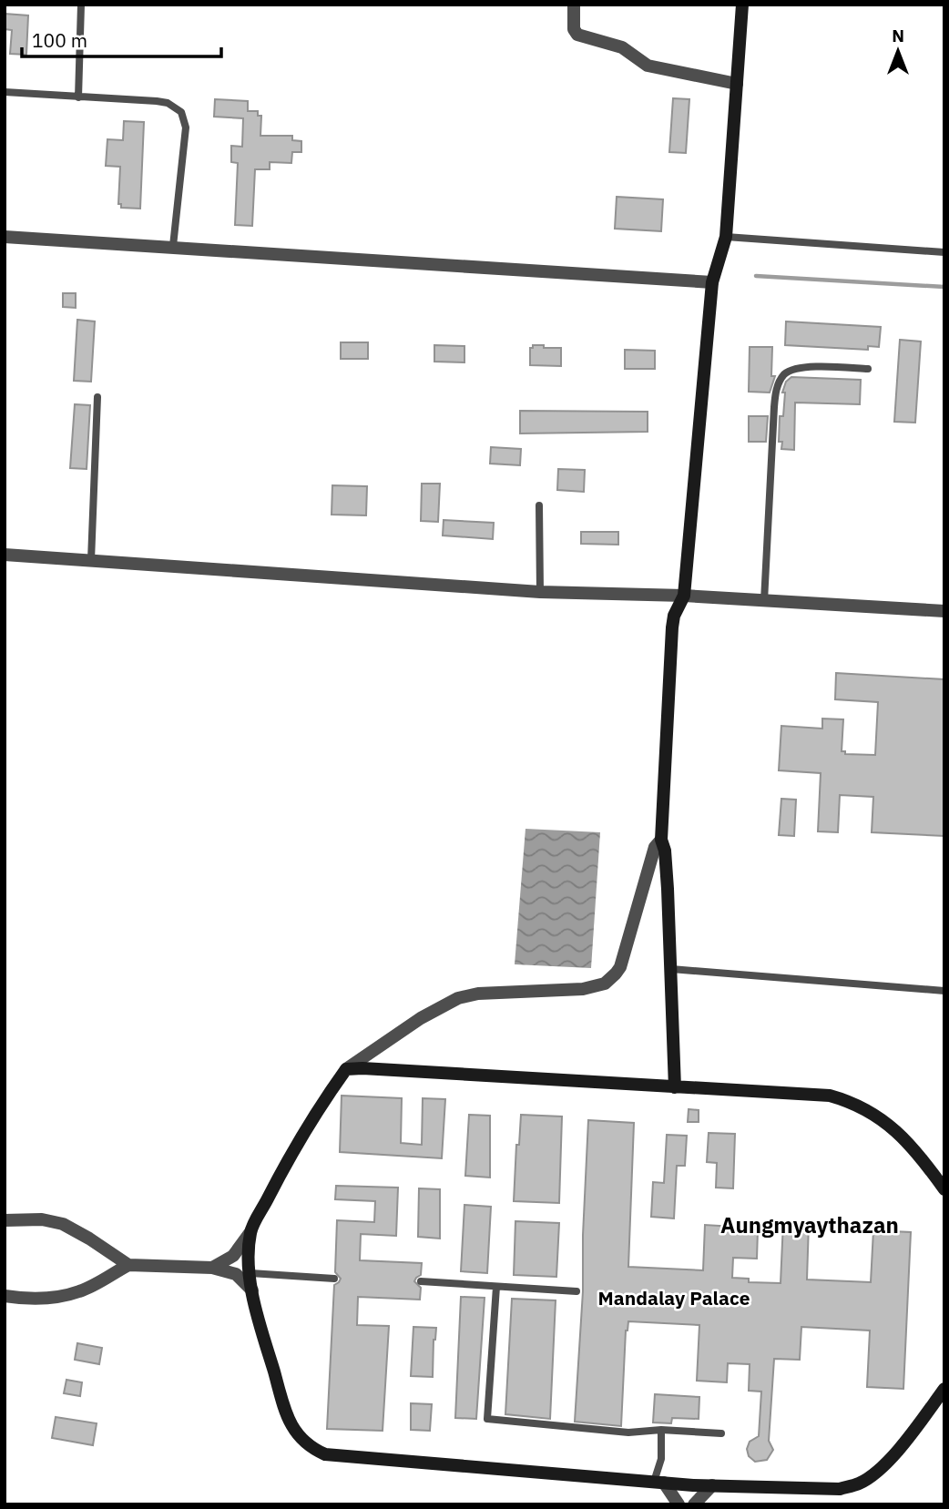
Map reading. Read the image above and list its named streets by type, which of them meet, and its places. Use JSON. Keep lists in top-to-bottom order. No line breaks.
{"districts":["Aungmyaythazan","Mandalay Palace"],"scale_bar":"100 m","north":"top"}
